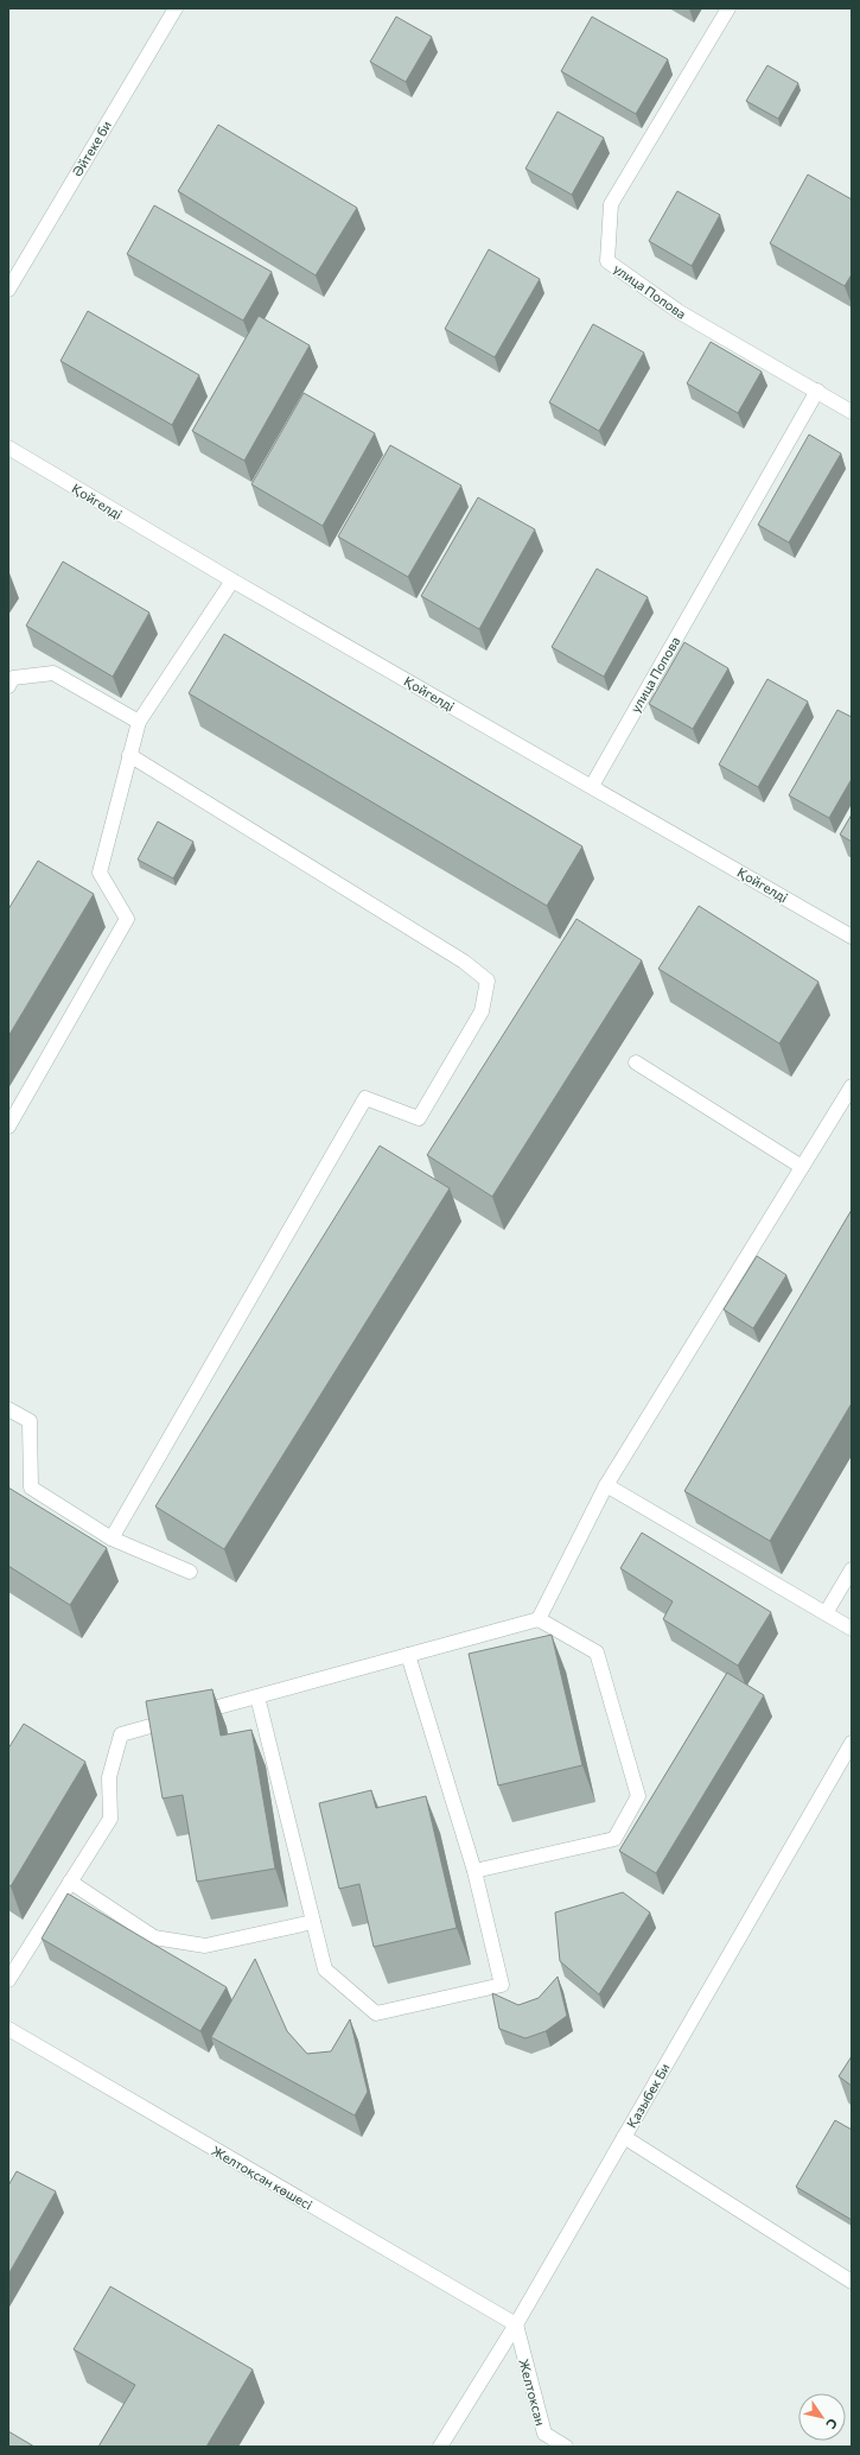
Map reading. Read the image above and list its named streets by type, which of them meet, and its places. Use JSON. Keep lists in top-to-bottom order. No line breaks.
{"streets":{"street":["Әйтеке би","улица Попова","Қойгелді","Қазыбек Би","Желтоқсан көшесі","Желтоксан"]},"crossings":[["улица Попова","Қойгелді"],["Қазыбек Би","Желтоқсан көшесі"],["Қазыбек Би","Желтоксан"],["Желтоқсан көшесі","Желтоксан"]],"north":"bottom right"}
